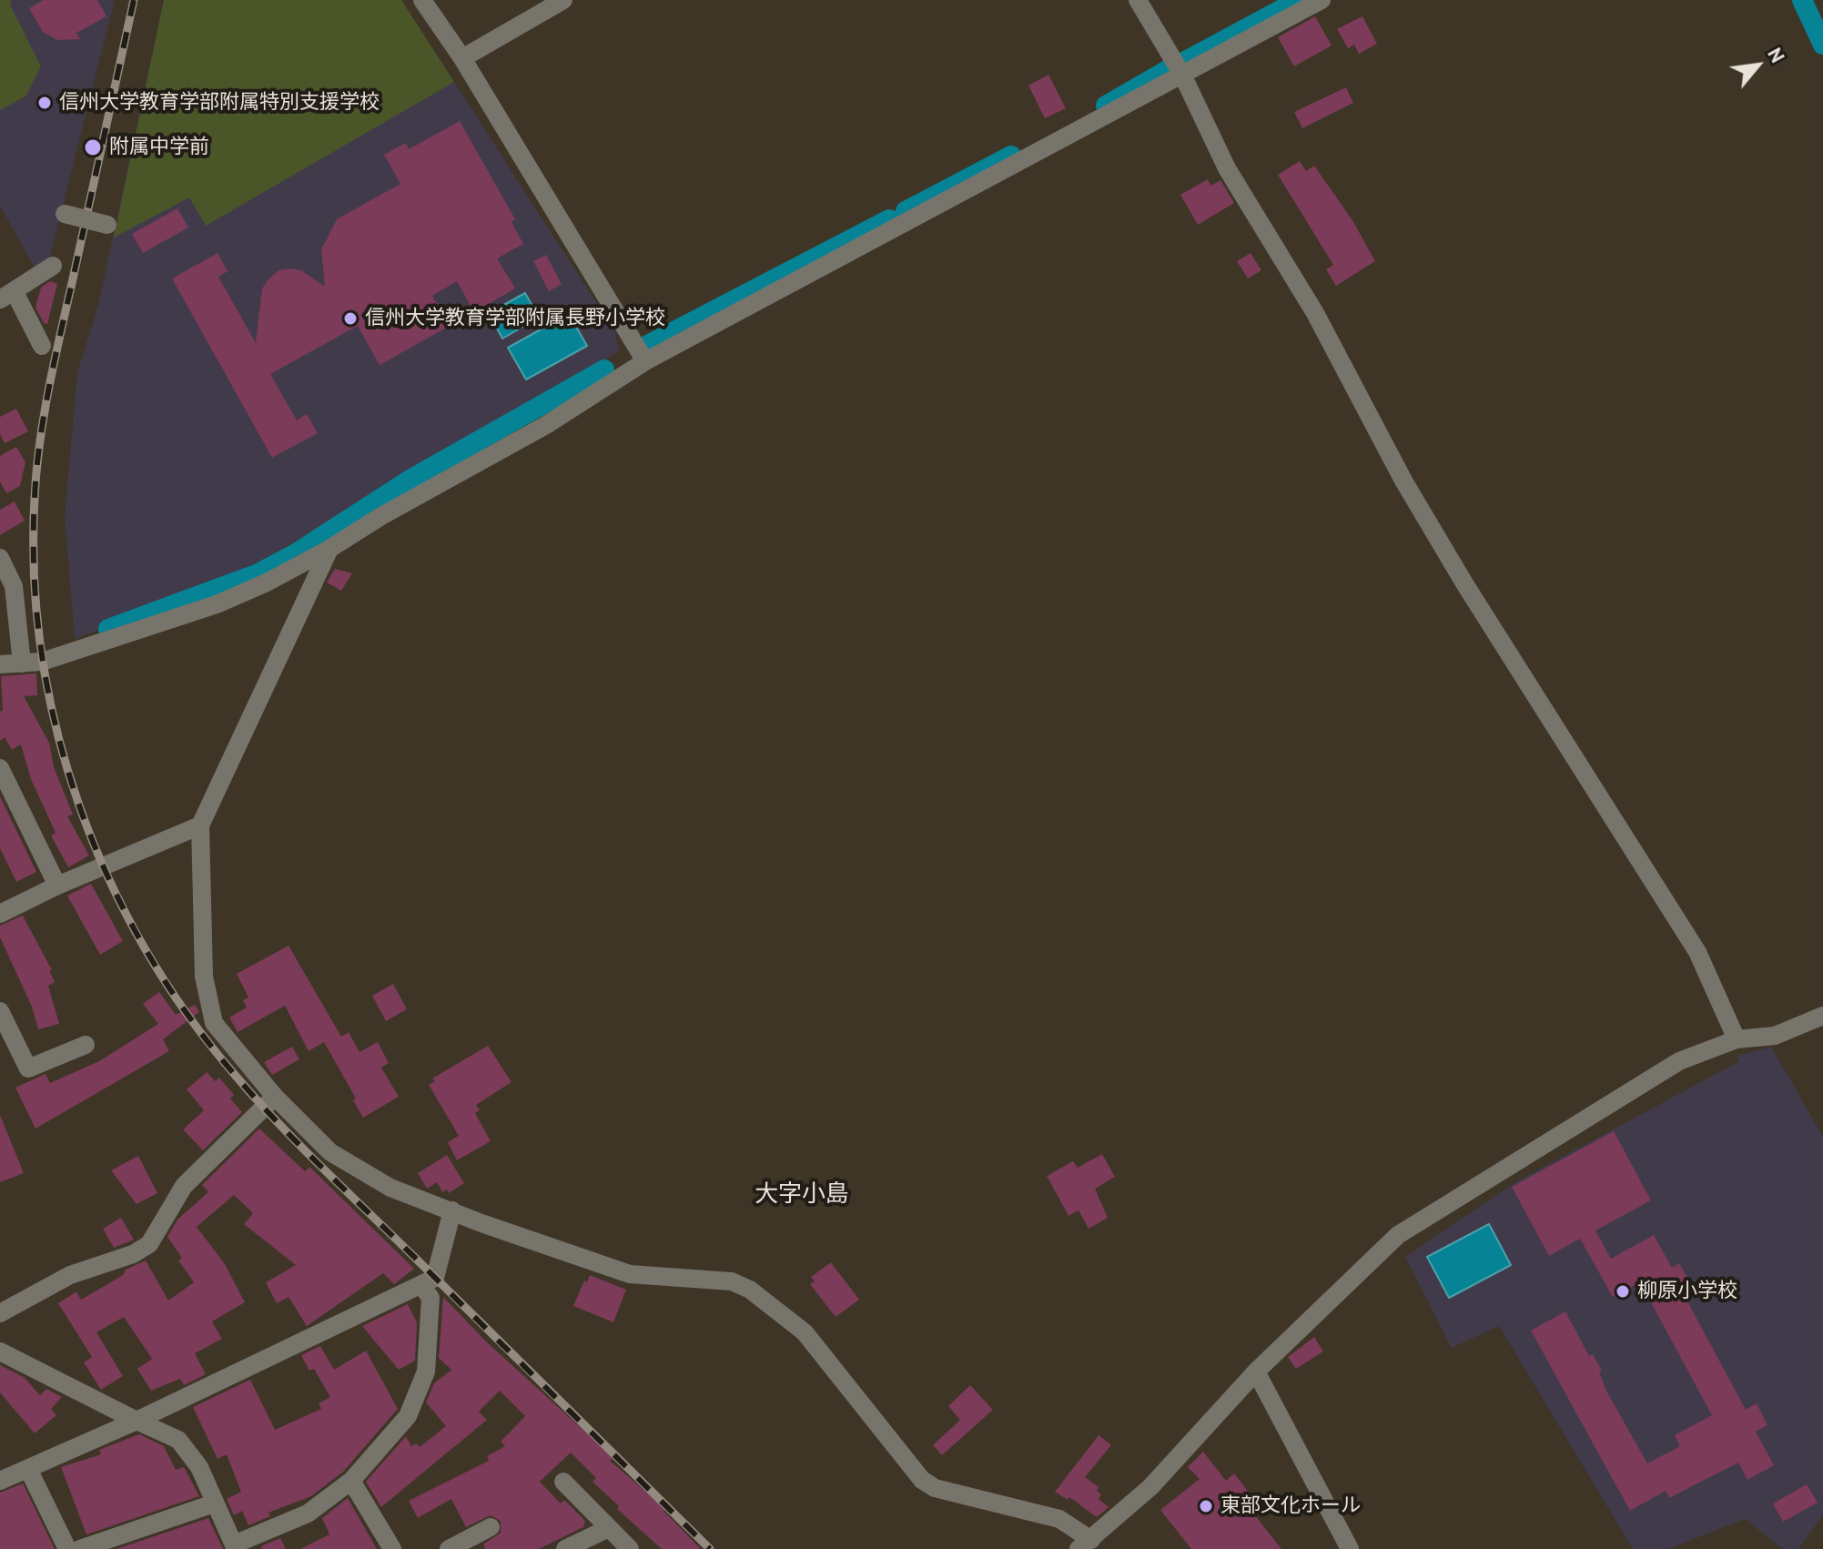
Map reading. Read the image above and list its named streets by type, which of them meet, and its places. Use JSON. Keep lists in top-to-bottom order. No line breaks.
{"districts":["大字小島"],"places":["信州大学教育学部附属特別支援学校","附属中学前","信州大学教育学部附属長野小学校","柳原小学校","東部文化ホール"],"north":"top right"}
